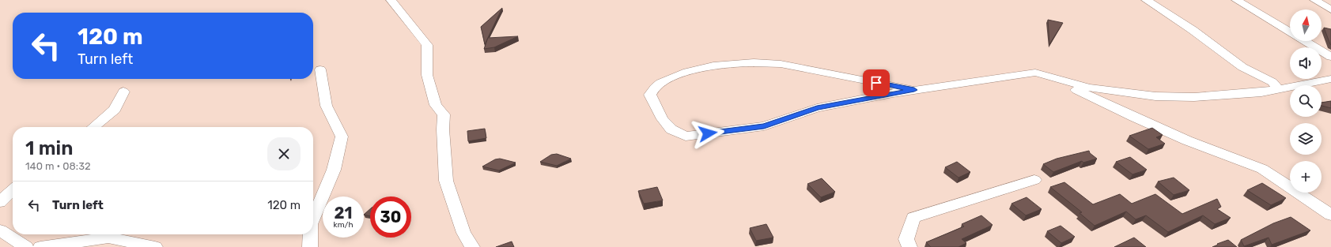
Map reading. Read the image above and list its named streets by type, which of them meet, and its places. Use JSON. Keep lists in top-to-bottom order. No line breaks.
{"north":"top","page":{"map_buttons":"+","turn":["120 m","Turn left"],"heading":["1 min","140 m · 08:32"],"list":[{"name":"Turn left","value":"120 m"}],"speed":"21 km/h","limit":"30"}}
